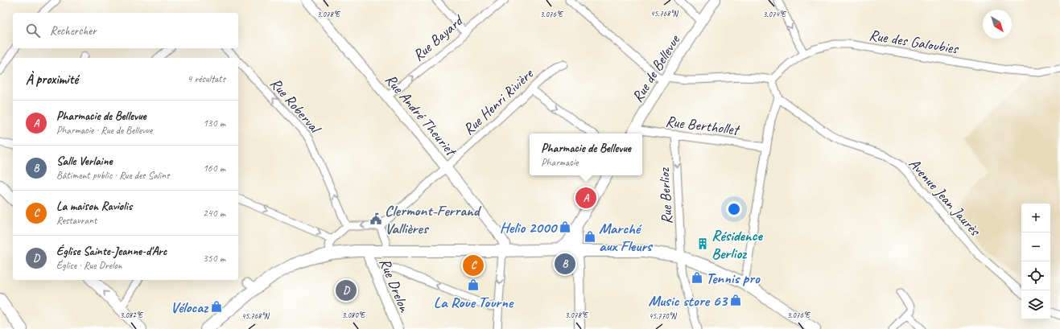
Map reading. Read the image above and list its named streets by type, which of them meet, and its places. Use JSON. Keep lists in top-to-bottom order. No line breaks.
{"streets":{"main road":["Rue de Bellevue","Rue André Theuriet","Rue Drelon"],"street":["Rue Bayard","Rue des Galoubies","Rue Henri Rivière","Rue Roberval","Rue Berthollet","Rue Berlioz","Avenue Jean Jaurès"]},"crossings":[["Rue Bayard","Rue André Theuriet"],["Rue de Bellevue","Rue Berthollet"],["Rue Henri Rivière","Rue André Theuriet"],["Rue Berthollet","Rue Berlioz"]],"one_way":["Rue Bayard","Rue Roberval","Rue Berlioz"],"places":{"public building":["Clermont-Ferrand Vallières"],"shop":["Helio 2000","Marché aux Fleurs","Tennis pro","La Roue Tourne","Music store 63","Vélocaz"],"building":["Résidence Berlioz"]},"north":"bottom right","page":{"search":"Rechercher","heading":["À proximité","4 résultats"],"list":[{"mark":"A","name":"Pharmacie de Bellevue","note":"Pharmacie · Rue de Bellevue","value":"130 m"},{"mark":"B","name":"Salle Verlaine","note":"Bâtiment public · Rue des Salins","value":"160 m"},{"mark":"C","name":"La maison Raviolis","note":"Restaurant","value":"240 m"},{"mark":"D","name":"Église Sainte-Jeanne-d'Arc","note":"Église · Rue Drelon","value":"350 m"}],"popup":["Pharmacie de Bellevue","Pharmacie"],"pins":["A","B","C","D"],"map_buttons":["+","−"]},"coordinates":["45.768°N","3.078°E","3.076°E","3.074°E","3.082°E","3.080°E","45.770°N"]}
